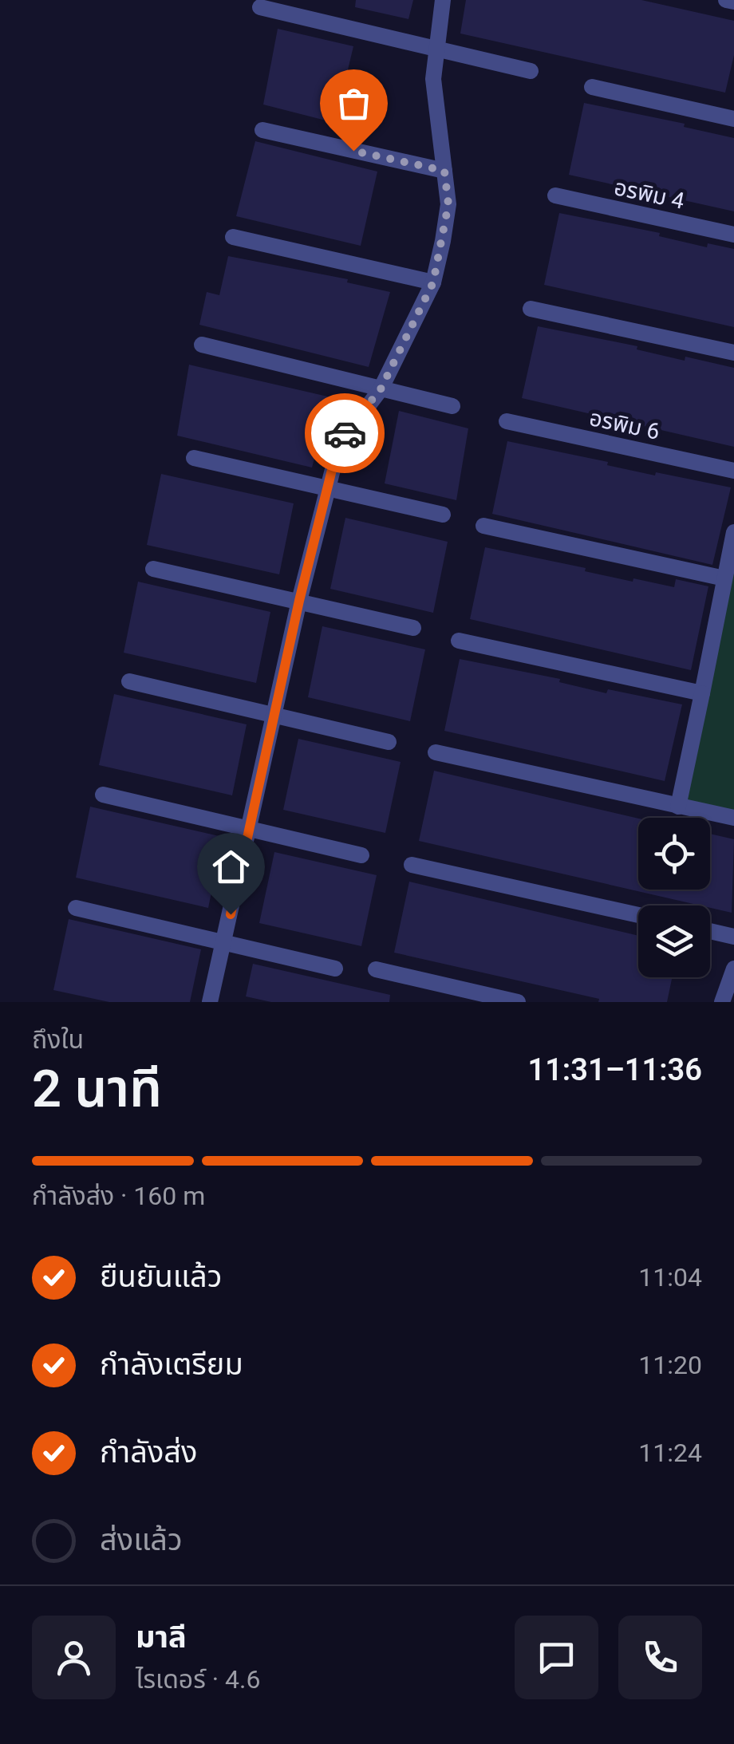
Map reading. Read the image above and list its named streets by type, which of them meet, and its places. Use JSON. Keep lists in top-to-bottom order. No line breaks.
{"streets":{"street":["อรพิม 4","อรพิม 6"]},"page":{"heading":["2 นาที","ถึงใน","11:31–11:36"],"panel":["มาลี","ไรเดอร์ · 4.6"],"bar":"กำลังส่ง · 160 m","list":[["ยืนยันแล้ว","11:04"],["กำลังเตรียม","11:20"],["กำลังส่ง","11:24"],"ส่งแล้ว"]}}
